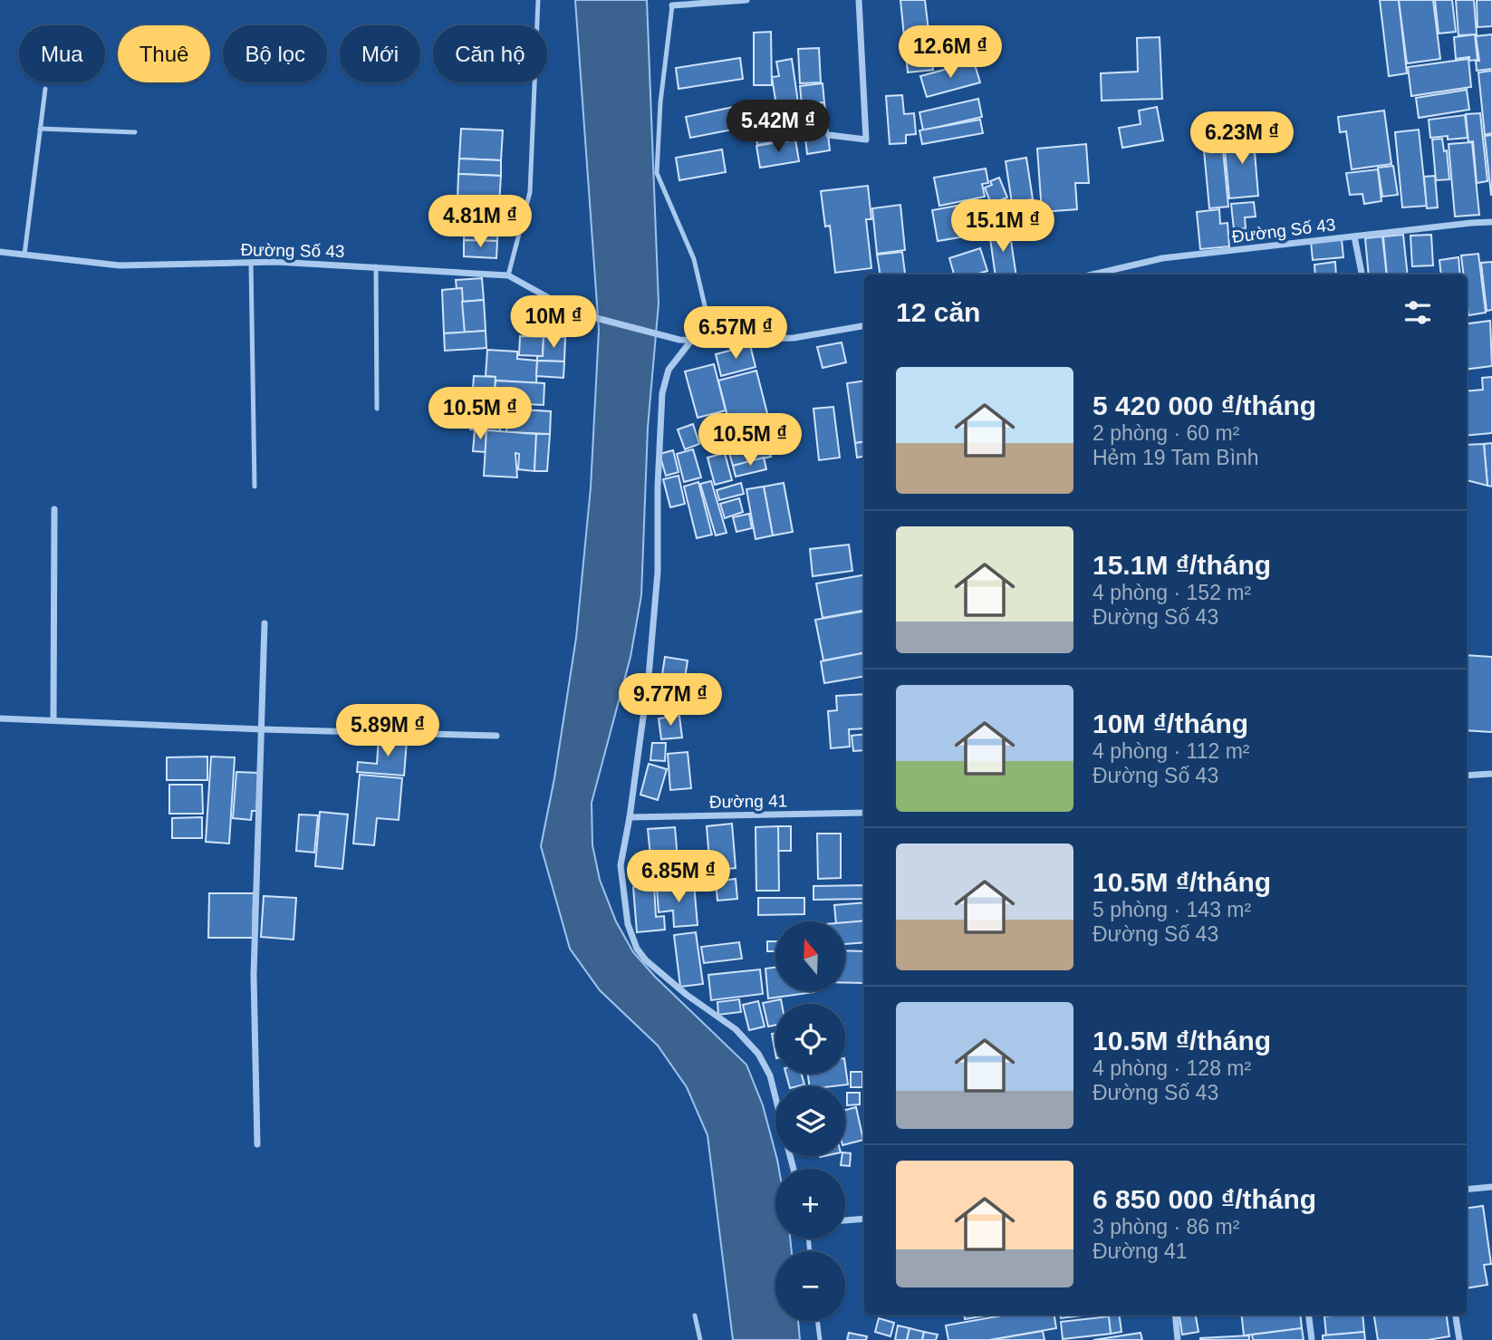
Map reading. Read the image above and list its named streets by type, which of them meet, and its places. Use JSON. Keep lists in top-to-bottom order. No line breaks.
{"streets":{"street":["Đường Số 43","Đường 41"]},"north":"top","page":{"price":["12.6M ₫","5.42M ₫","6.23M ₫","4.81M ₫","15.1M ₫","10M ₫","6.57M ₫","10.5M ₫","10.5M ₫","9.77M ₫","5.89M ₫","6.85M ₫"],"chip":["Mua","Thuê","Bộ lọc","Mới","Căn hộ"],"heading":"12 căn","list":[{"name":"5 420 000 ₫/tháng","note":"2 phòng · 60 m² · Hẻm 19 Tam Bình"},{"name":"15.1M ₫/tháng","note":"4 phòng · 152 m² · Đường Số 43"},{"name":"10M ₫/tháng","note":"4 phòng · 112 m² · Đường Số 43"},{"name":"10.5M ₫/tháng","note":"5 phòng · 143 m² · Đường Số 43"},{"name":"10.5M ₫/tháng","note":"4 phòng · 128 m² · Đường Số 43"},{"name":"6 850 000 ₫/tháng","note":"3 phòng · 86 m² · Đường 41"}],"map_buttons":["+","−"]}}
